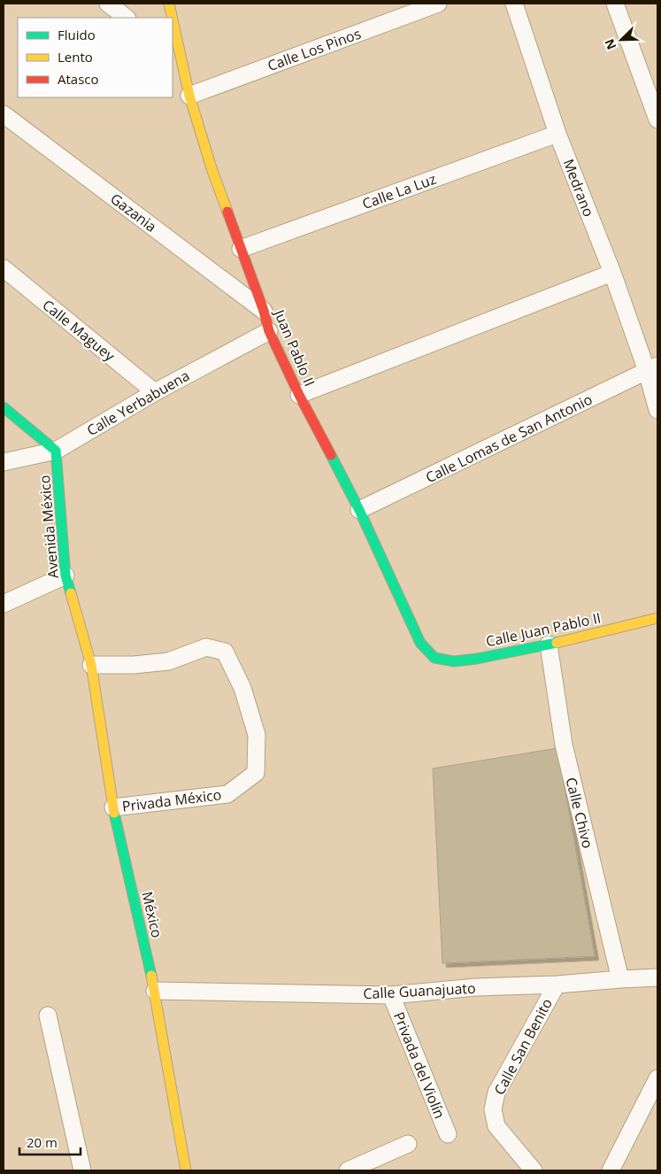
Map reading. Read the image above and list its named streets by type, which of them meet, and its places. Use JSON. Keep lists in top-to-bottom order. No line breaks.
{"streets":{"street":["Calle Los Pinos","Medrano","Calle La Luz","Gazania","Calle Maguey","Juan Pablo II","Calle Yerbabuena","Calle Lomas de San Antonio","Avenida México","Calle Juan Pablo II","Privada México","Calle Chivo","México","Calle Guanajuato","Calle San Benito","Privada del Violín"]},"crossings":[["Calle Los Pinos","Juan Pablo II"],["Medrano","Calle La Luz"],["Medrano","Calle Lomas de San Antonio"],["Calle La Luz","Juan Pablo II"],["Gazania","Juan Pablo II"],["Calle Maguey","Calle Yerbabuena"],["Juan Pablo II","Calle Yerbabuena"],["Juan Pablo II","Calle Lomas de San Antonio"],["Juan Pablo II","Calle Juan Pablo II"],["Calle Yerbabuena","Avenida México"],["Avenida México","Privada México"],["Avenida México","México"],["Calle Juan Pablo II","Calle Chivo"],["Privada México","México"],["Calle Chivo","Calle Guanajuato"],["México","Calle Guanajuato"],["Calle Guanajuato","Calle San Benito"],["Calle Guanajuato","Privada del Violín"]],"legend":["Fluido","Lento","Atasco"],"scale_bar":"20 m","north":"bottom left"}
